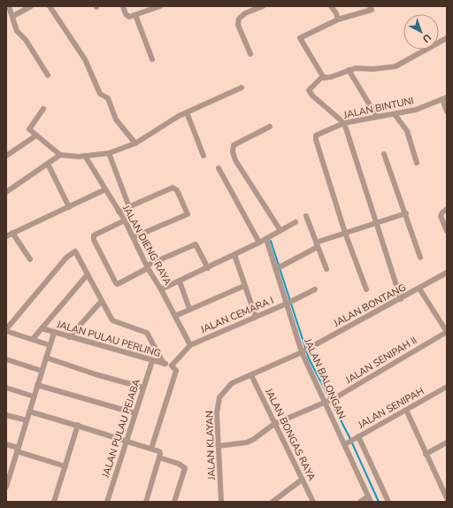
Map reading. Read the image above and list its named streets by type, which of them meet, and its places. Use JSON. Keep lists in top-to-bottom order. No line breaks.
{"streets":{"street":["JALAN BINTUNI","JALAN DIENG RAYA","JALAN BONTANG","JALAN CEMARA I","JALAN PULAU PERLING","JALAN SENIPAH II","JALAN BALONGAN","JALAN SENIPAH","JALAN PULAU PEJABA","JALAN BONGAS RAYA","JALAN KLAYAN"]},"crossings":[["JALAN DIENG RAYA","JALAN CEMARA I"],["JALAN BONTANG","JALAN BALONGAN"],["JALAN BONTANG","JALAN KLAYAN"],["JALAN CEMARA I","JALAN PULAU PERLING"],["JALAN CEMARA I","JALAN BALONGAN"],["JALAN PULAU PERLING","JALAN PULAU PEJABA"],["JALAN SENIPAH II","JALAN BALONGAN"],["JALAN SENIPAH II","JALAN BONGAS RAYA"],["JALAN SENIPAH II","JALAN KLAYAN"],["JALAN BALONGAN","JALAN SENIPAH"],["JALAN BALONGAN","JALAN KLAYAN"],["JALAN BONGAS RAYA","JALAN KLAYAN"]],"north":"bottom right"}
